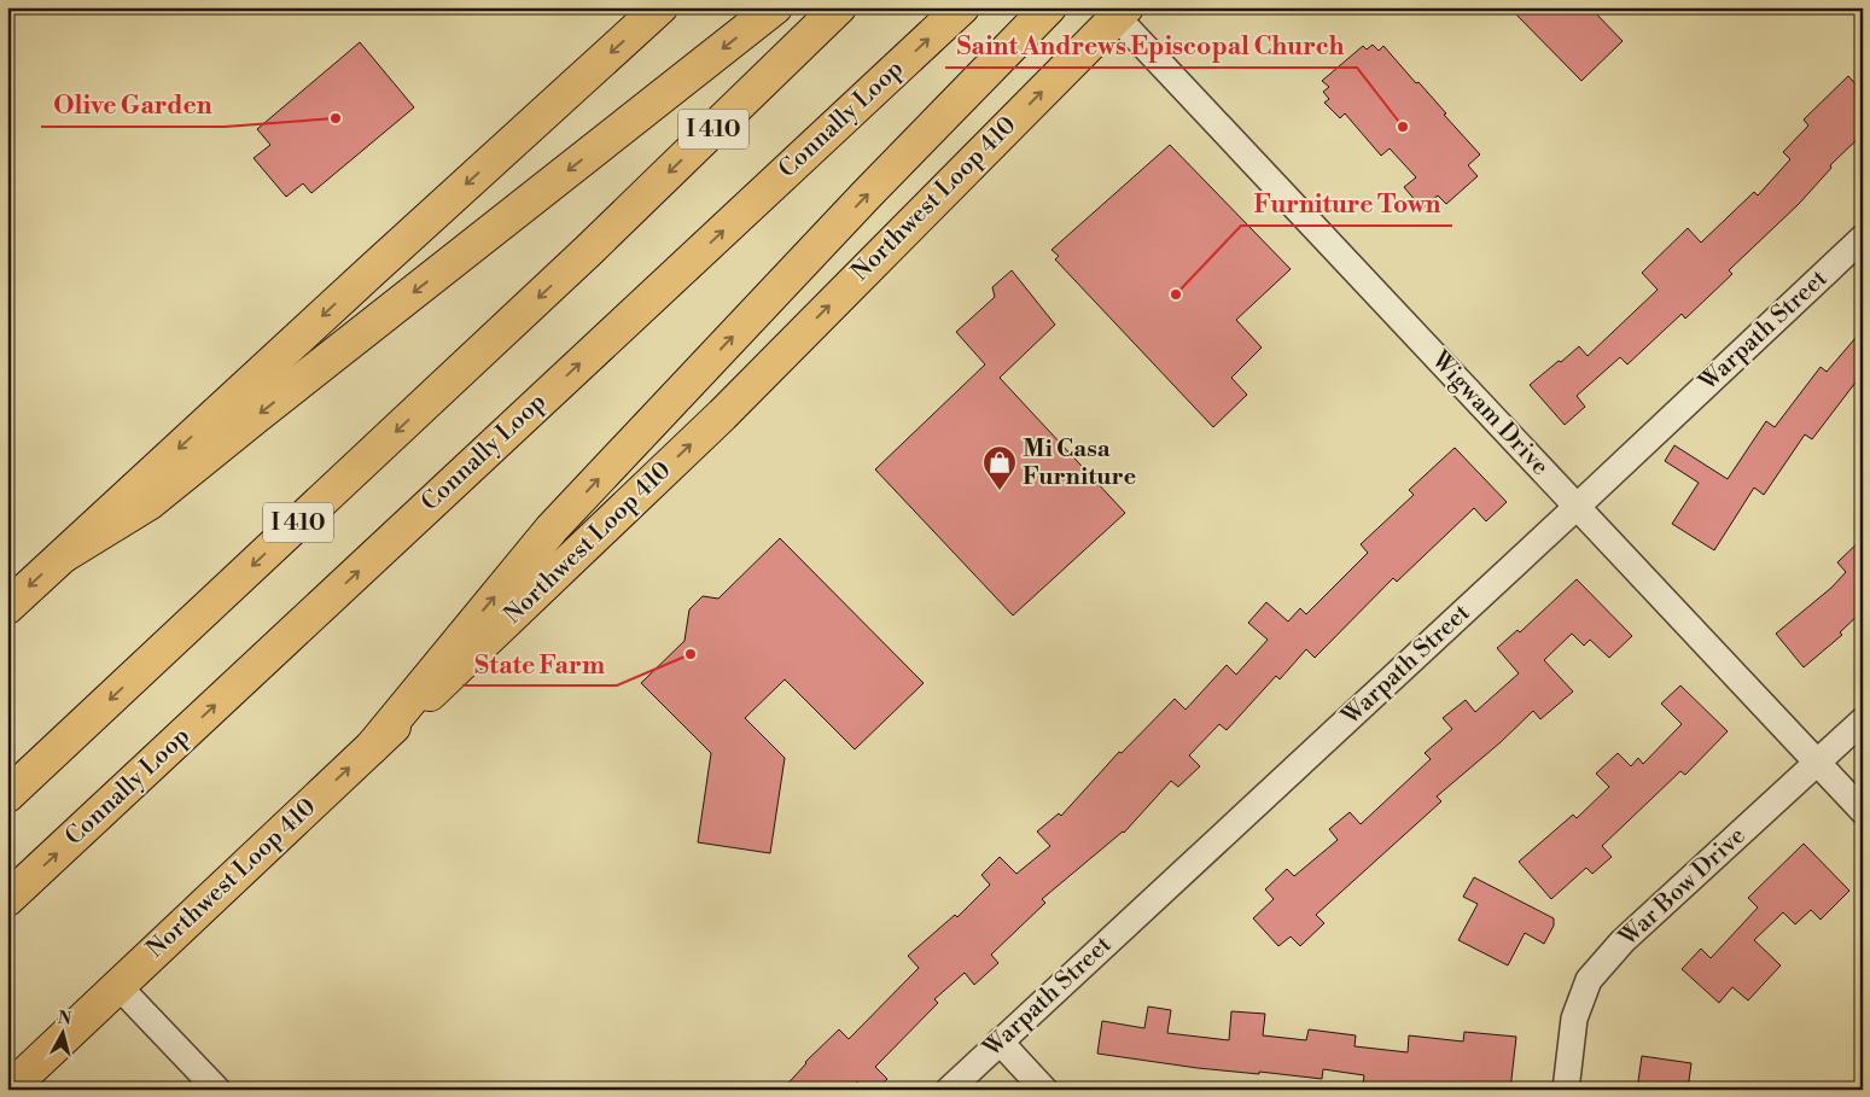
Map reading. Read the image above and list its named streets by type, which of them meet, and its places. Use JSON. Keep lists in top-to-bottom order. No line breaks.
{"streets":{"main road":["Connally Loop","I 410","Northwest Loop 410"],"street":["Warpath Street","Wigwam Drive","War Bow Drive"]},"crossings":[["Northwest Loop 410","Wigwam Drive"],["Warpath Street","Wigwam Drive"],["Wigwam Drive","War Bow Drive"]],"places":{"other":["Olive Garden","Saint Andrews Episcopal Church","Furniture Town","State Farm"],"shop":["Mi Casa Furniture"]},"north":"top"}
